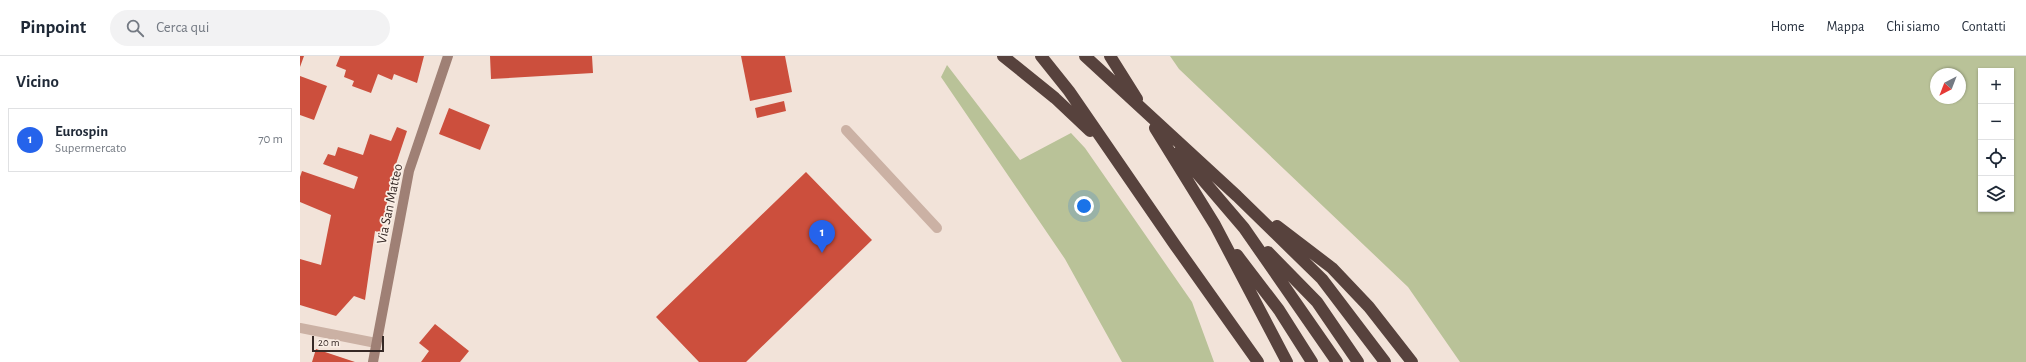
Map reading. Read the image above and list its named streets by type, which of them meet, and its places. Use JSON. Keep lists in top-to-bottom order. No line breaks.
{"streets":{"street":["Via San Matteo"]},"scale_bar":"20 m","north":"bottom left","page":{"header":"Pinpoint","search":"Cerca qui","nav":["Home","Mappa","Chi siamo","Contatti"],"heading":"Vicino","map_buttons":["+","−"],"list":[{"mark":"1","name":"Eurospin","note":"Supermercato","value":"70 m"}],"pins":"1","scale":"20 m"}}
